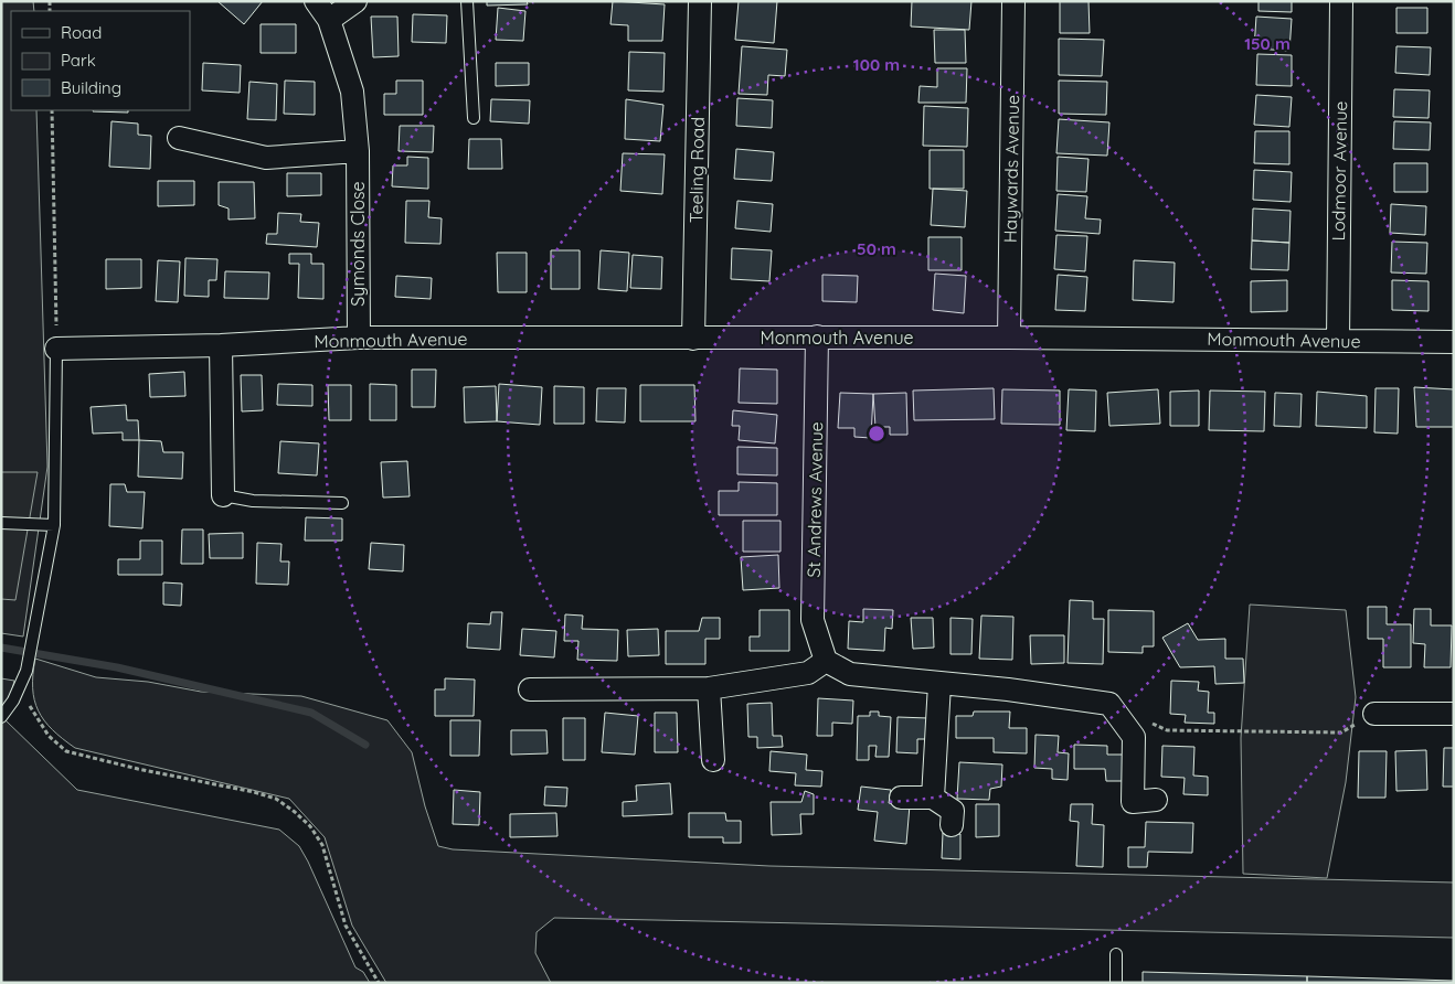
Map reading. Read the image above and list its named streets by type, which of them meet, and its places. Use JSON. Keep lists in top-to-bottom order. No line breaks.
{"streets":{"street":["Haywards Avenue","Teeling Road","Lodmoor Avenue","Symonds Close","Monmouth Avenue","St Andrews Avenue"]},"crossings":[["Haywards Avenue","Monmouth Avenue"],["Teeling Road","Monmouth Avenue"],["Lodmoor Avenue","Monmouth Avenue"],["Symonds Close","Monmouth Avenue"],["Monmouth Avenue","St Andrews Avenue"]],"legend":["Road","Park","Building"],"rings":["150 m","100 m","50 m"]}
